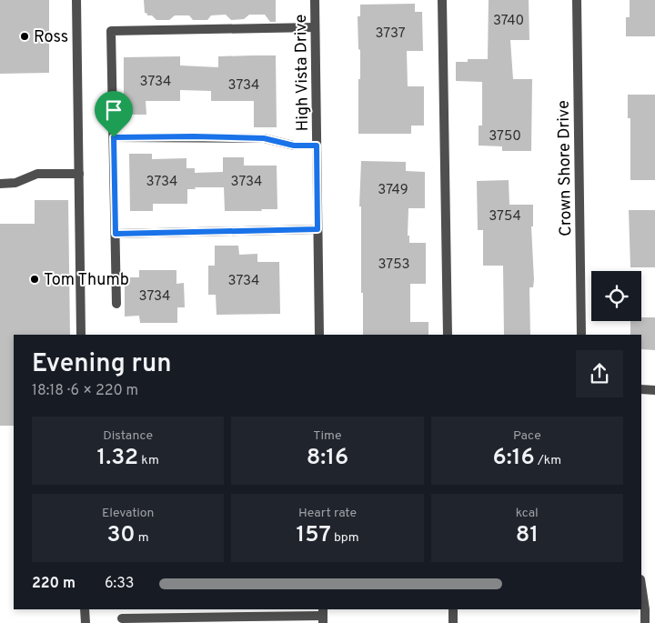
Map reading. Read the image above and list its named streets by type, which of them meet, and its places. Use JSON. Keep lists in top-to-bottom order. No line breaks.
{"streets":{"street":["High Vista Drive","Crown Shore Drive"]},"places":["Ross","Tom Thumb"],"house_numbers":["3740","3737","3734","3734","3750","3734","3734","3749","3754","3753","3734","3734"],"page":{"heading":["Evening run","18:18 · 6 × 220 m"],"stats":[["Distance","1.32 km"],["Time","8:16"],["Pace","6:16 /km"],["Elevation","30 m"],["Heart rate","157 bpm"],["kcal","81"]],"list":[{"name":"220 m","note":"6:33"}]}}
